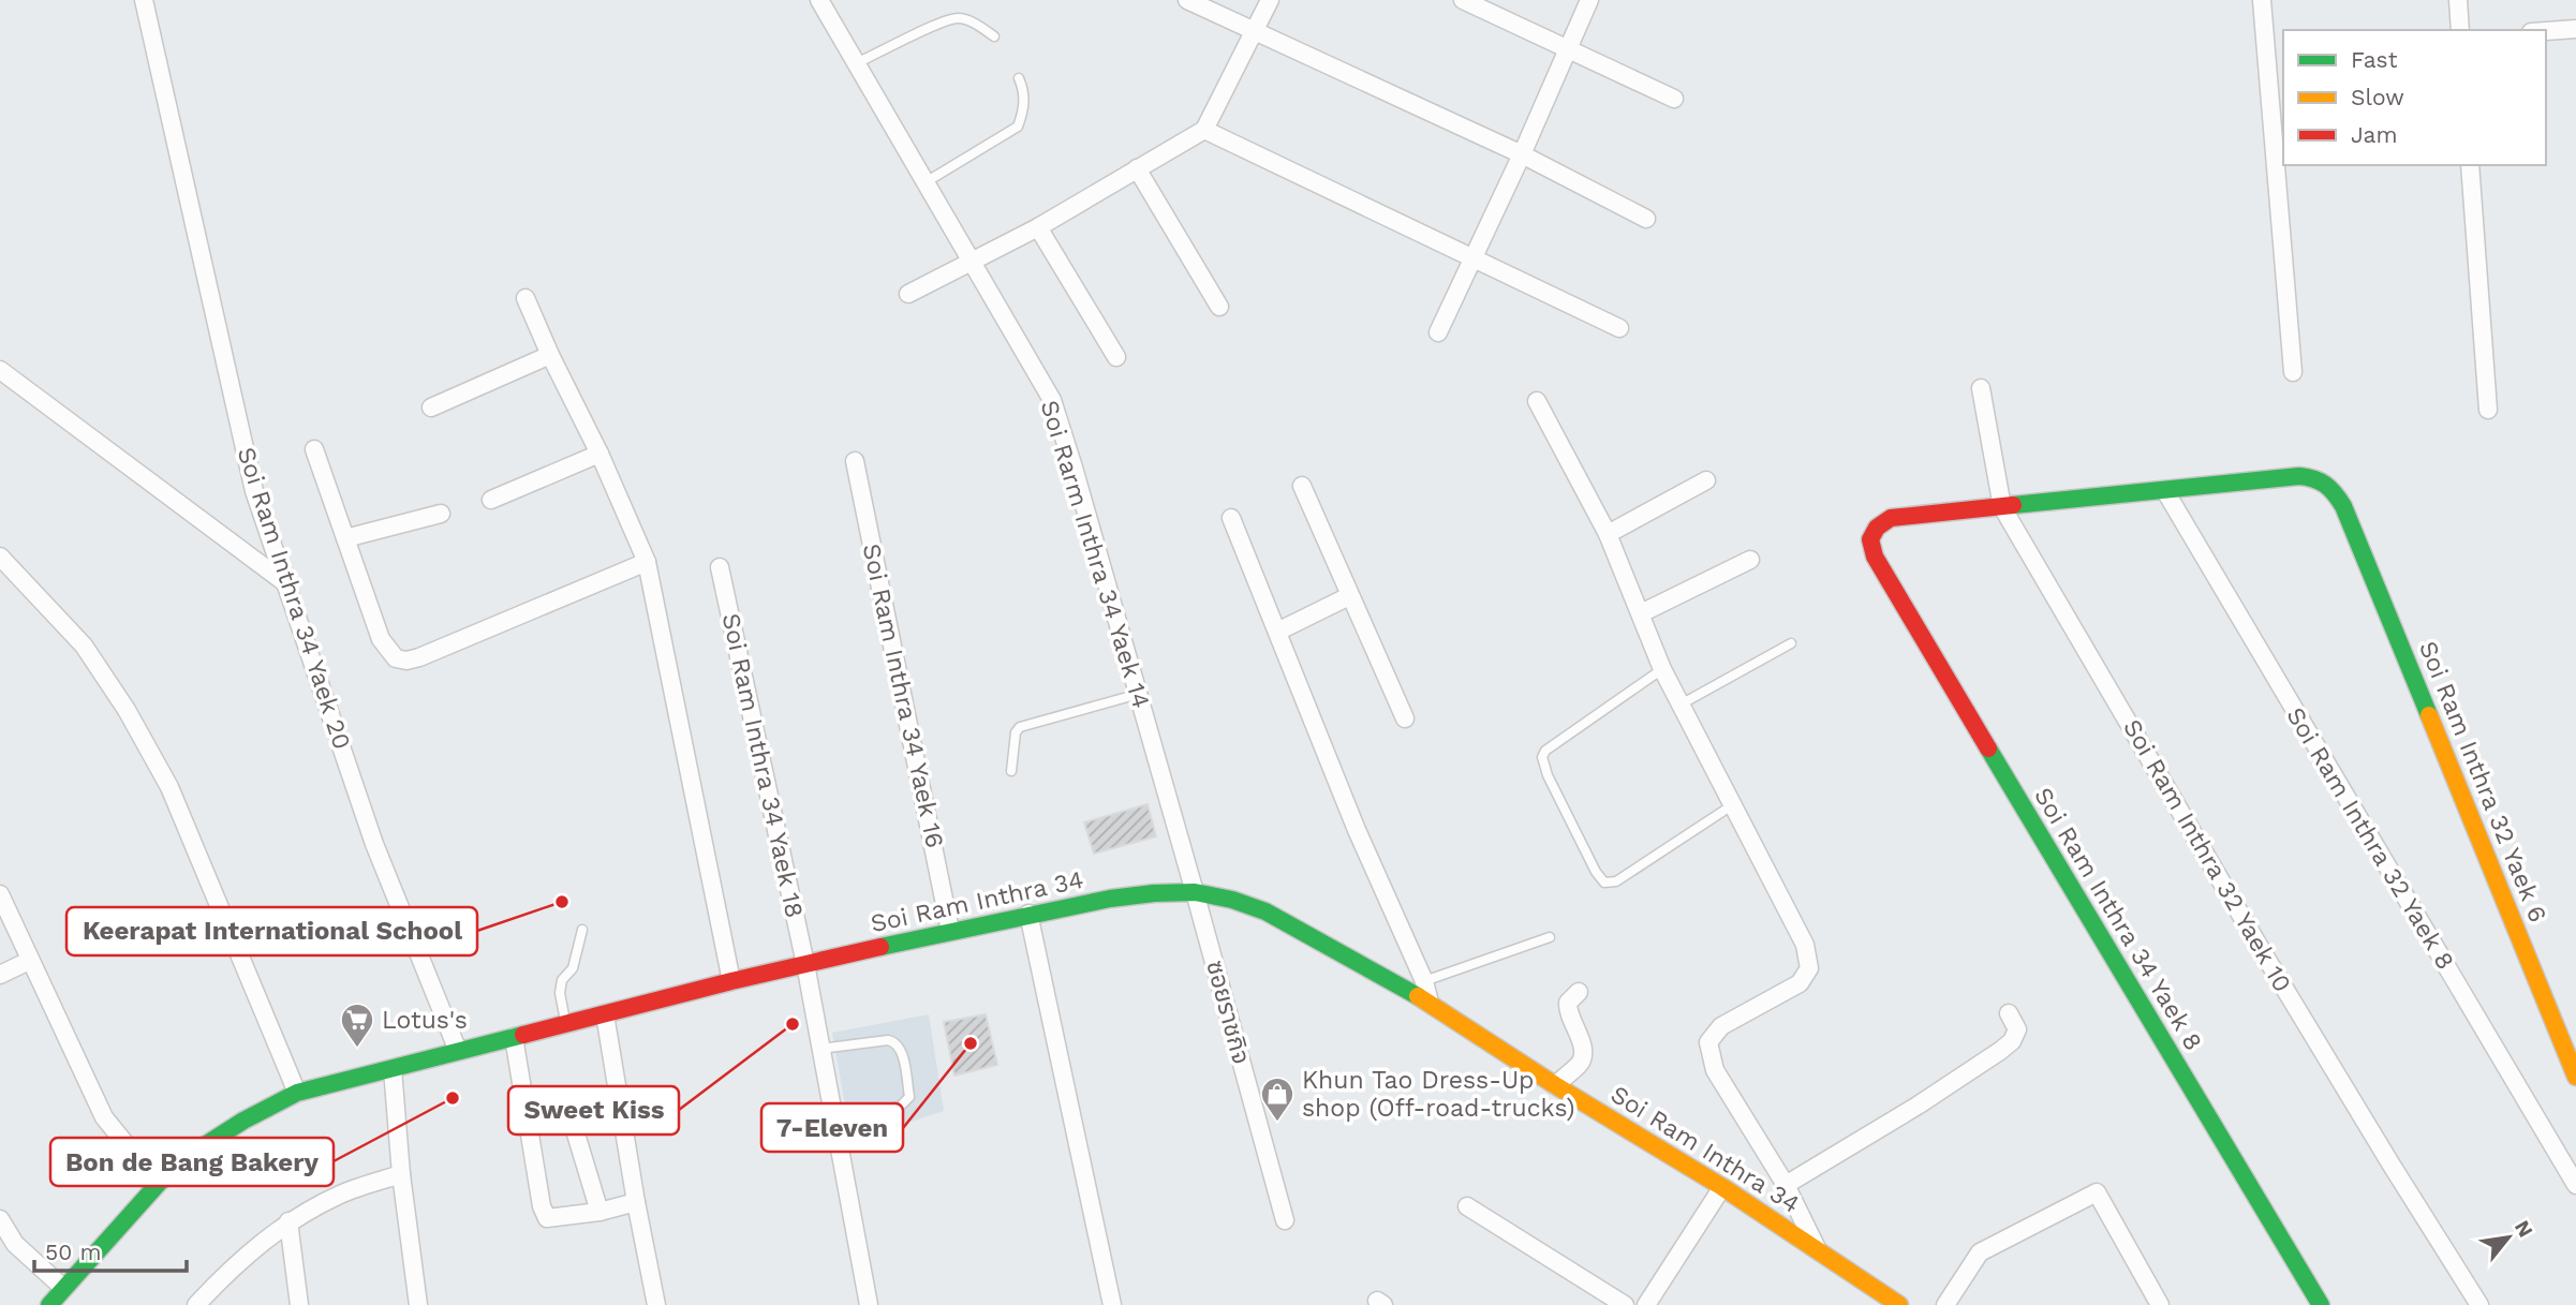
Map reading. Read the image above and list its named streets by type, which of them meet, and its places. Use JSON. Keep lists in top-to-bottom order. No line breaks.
{"streets":{"street":["Soi Rarm Inthra 34 Yaek 14","Soi Ram Inthra 34 Yaek 20","Soi Ram Inthra 34 Yaek 16","Soi Ram Inthra 34 Yaek 18","Soi Ram Inthra 32 Yaek 6","Soi Ram Inthra 32 Yaek 8","Soi Ram Inthra 32 Yaek 10","Soi Ram Inthra 34","Soi Ram Inthra 34 Yaek 8","ซอยราชกิจ"]},"crossings":[["Soi Rarm Inthra 34 Yaek 14","Soi Ram Inthra 34"],["Soi Rarm Inthra 34 Yaek 14","ซอยราชกิจ"],["Soi Ram Inthra 34 Yaek 20","Soi Ram Inthra 34"],["Soi Ram Inthra 34 Yaek 16","Soi Ram Inthra 34"],["Soi Ram Inthra 34 Yaek 18","Soi Ram Inthra 34"],["Soi Ram Inthra 32 Yaek 6","Soi Ram Inthra 32 Yaek 8"],["Soi Ram Inthra 32 Yaek 6","Soi Ram Inthra 32 Yaek 10"],["Soi Ram Inthra 32 Yaek 6","Soi Ram Inthra 34 Yaek 8"],["Soi Ram Inthra 34","ซอยราชกิจ"]],"places":{"other":["Keerapat International School","Sweet Kiss","7-Eleven","Bon de Bang Bakery"],"supermarket":["Lotus's"],"shop":["Khun Tao Dress-Up shop (Off-road-trucks)"]},"legend":["Fast","Slow","Jam"],"scale_bar":"50 m","north":"top right"}
